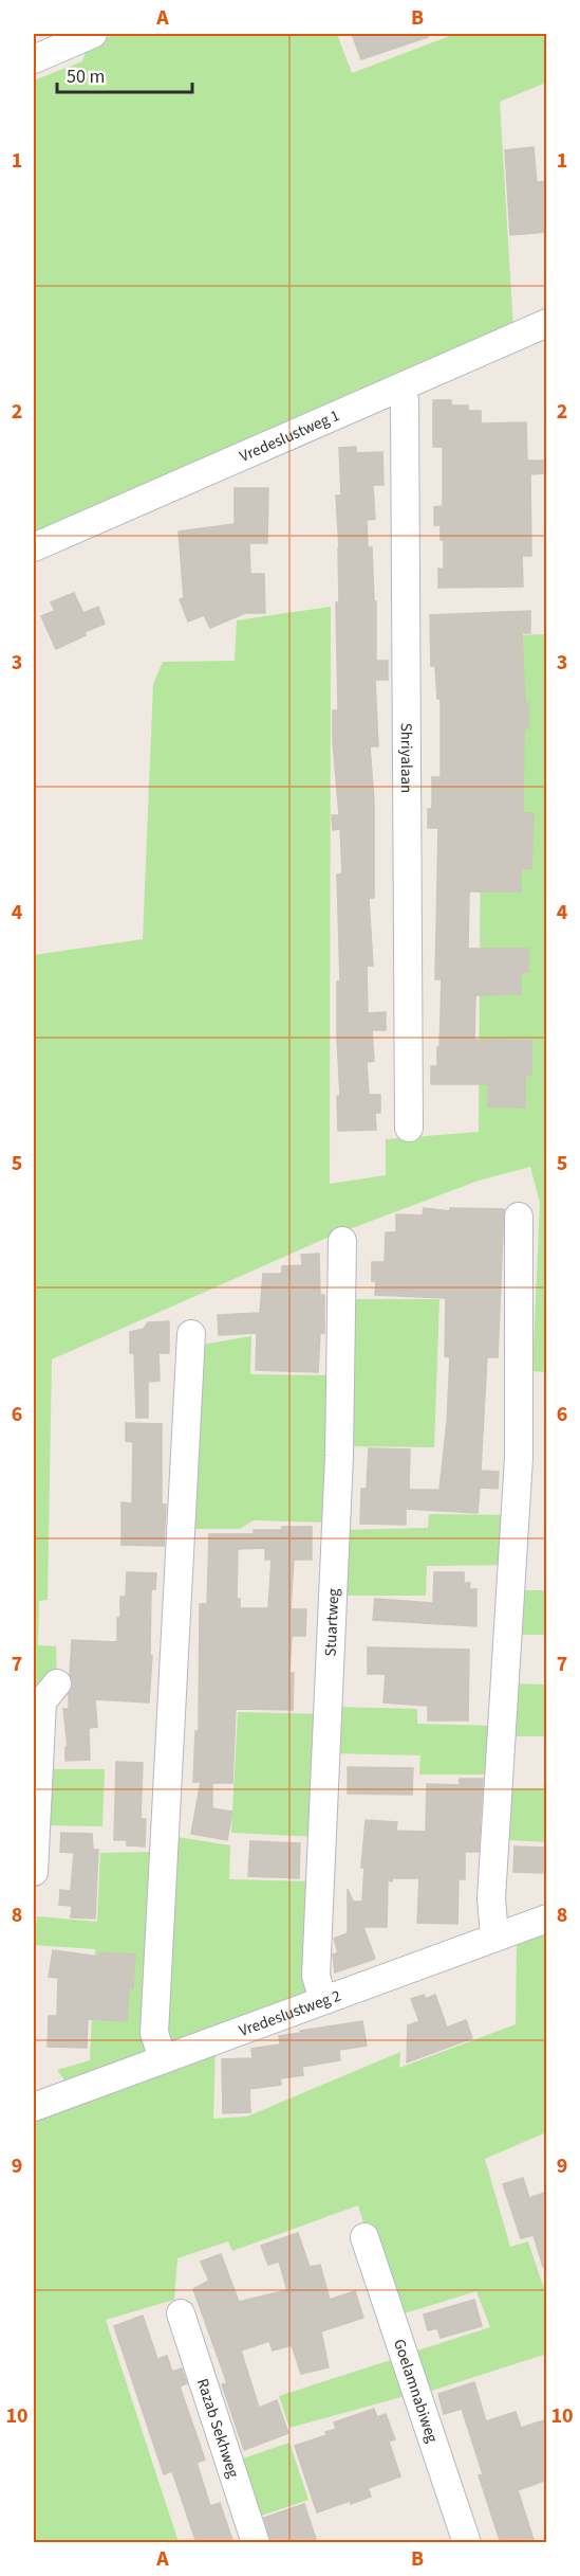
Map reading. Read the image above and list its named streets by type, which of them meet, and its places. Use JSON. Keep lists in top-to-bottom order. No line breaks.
{"streets":{"street":["Vredeslustweg 1","Shriyalaan","Stuartweg","Vredeslustweg 2","Goelamnabiweg","Razab Sekhweg"]},"crossings":[["Vredeslustweg 1","Shriyalaan"],["Stuartweg","Vredeslustweg 2"]],"scale_bar":"50 m","grid":{"columns":["A","B"],"rows":["1","2","3","4","5","6","7","8","9","10"]}}
